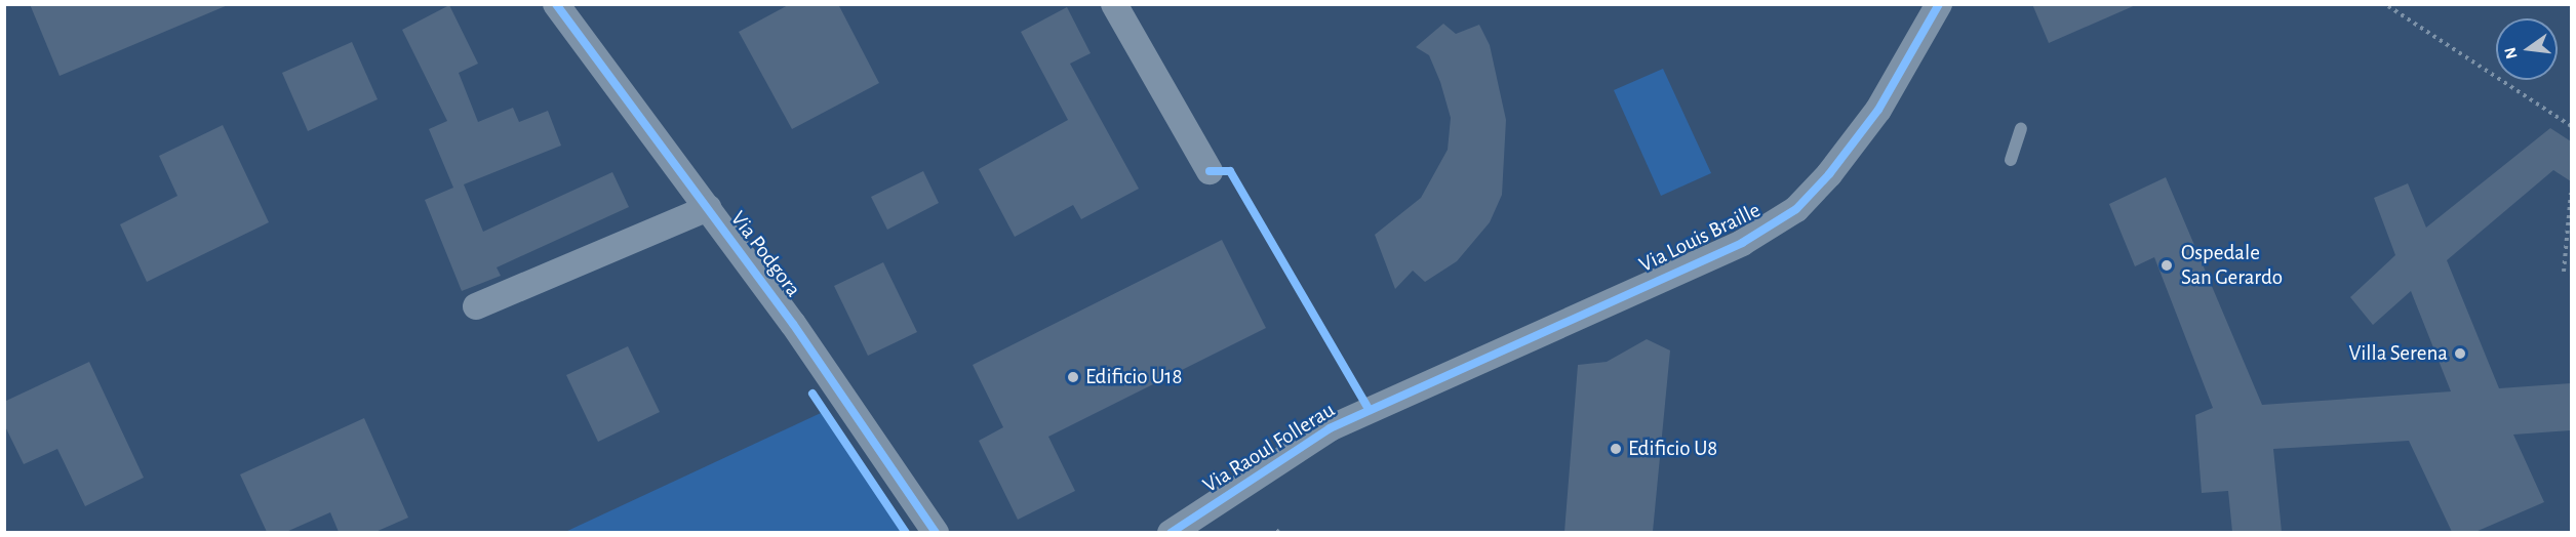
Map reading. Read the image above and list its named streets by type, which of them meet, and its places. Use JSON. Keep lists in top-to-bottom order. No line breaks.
{"streets":{"street":["Via Louis Braille","Via Podgora","Via Raoul Follerau"]},"crossings":[["Via Louis Braille","Via Raoul Follerau"]],"places":["Ospedale San Gerardo","Villa Serena","Edificio U18","Edificio U8"],"north":"left"}
